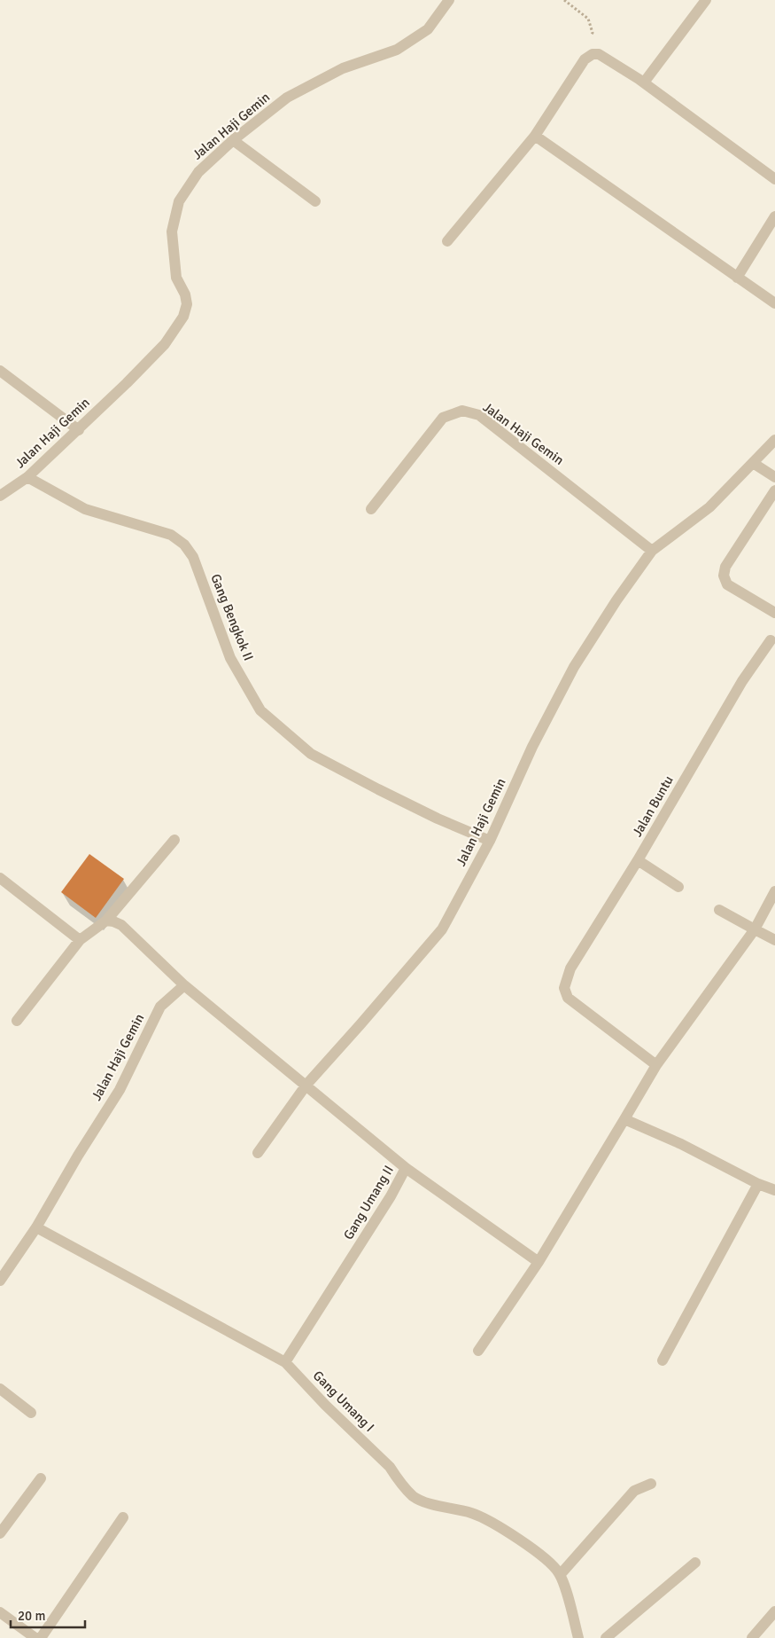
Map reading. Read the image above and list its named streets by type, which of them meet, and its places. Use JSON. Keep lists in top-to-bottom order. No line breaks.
{"streets":{"street":["Jalan Haji Gemin","Gang Bengkok II","Jalan Buntu","Gang Umang II","Gang Umang I"]},"crossings":[["Jalan Haji Gemin","Gang Bengkok II"],["Jalan Haji Gemin","Gang Umang II"],["Jalan Haji Gemin","Gang Umang I"],["Gang Umang II","Gang Umang I"]],"scale_bar":"20 m"}
